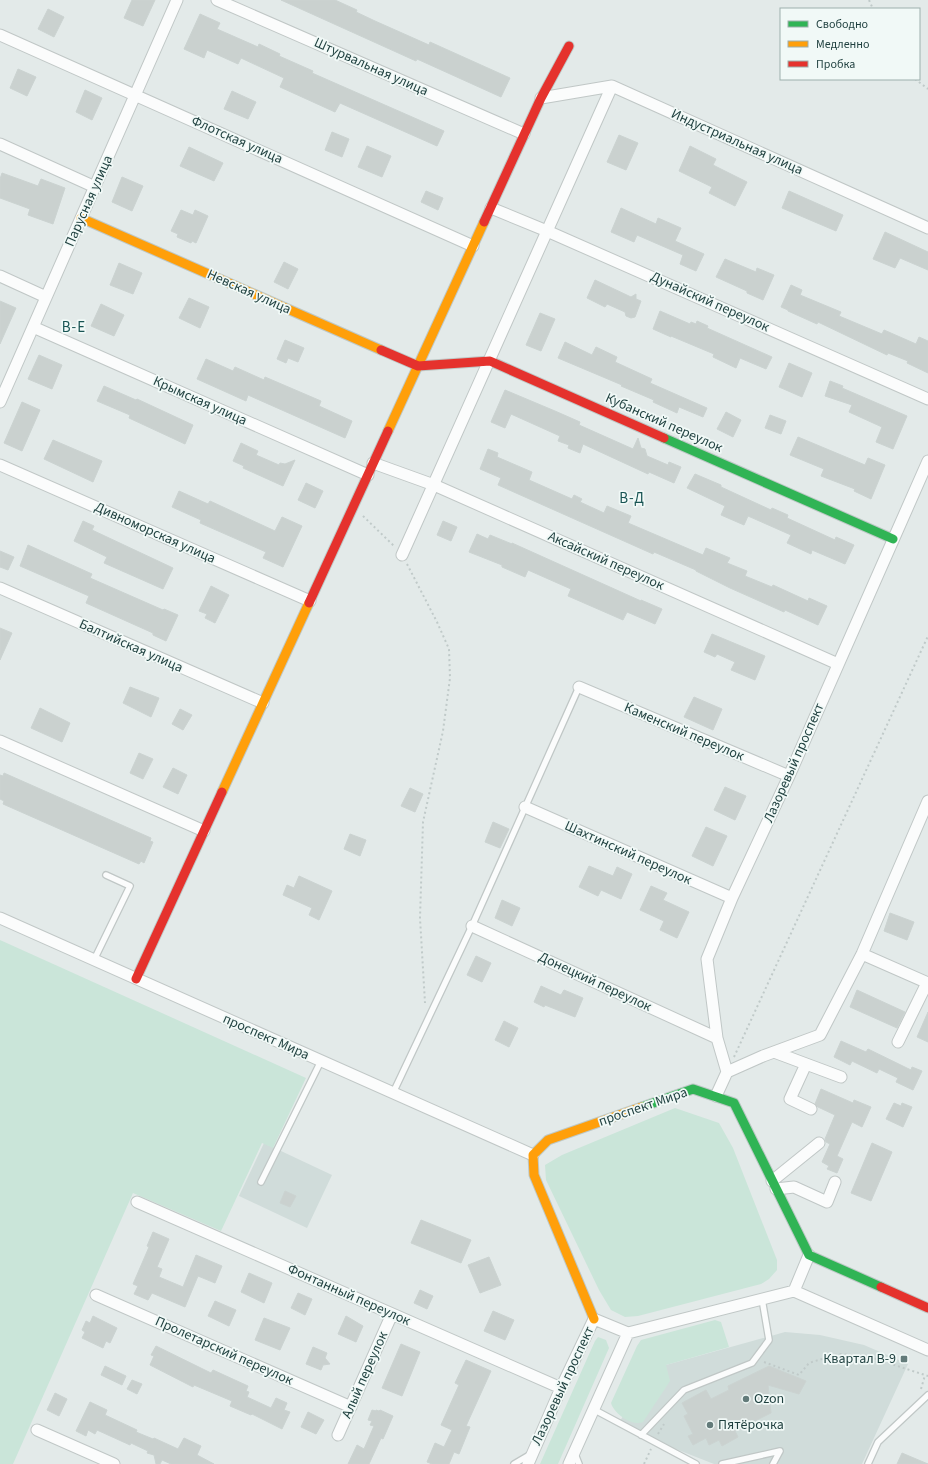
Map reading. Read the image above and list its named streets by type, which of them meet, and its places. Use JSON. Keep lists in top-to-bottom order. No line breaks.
{"streets":{"street":["Штурвальная улица","Флотская улица","Индустриальная улица","Парусная улица","Невская улица","Дунайский переулок","Крымская улица","Кубанский переулок","Дивноморская улица","Аксайский переулок","Балтийская улица","Каменский переулок","Лазоревый проспект","Шахтинский переулок","Донецкий переулок","проспект Мира","Фонтанный переулок","Пролетарский переулок","Алый переулок"]},"crossings":[["Флотская улица","Парусная улица"],["Парусная улица","Невская улица"],["Парусная улица","Крымская улица"],["Невская улица","Кубанский переулок"],["Кубанский переулок","Лазоревый проспект"],["Аксайский переулок","Лазоревый проспект"],["Каменский переулок","Лазоревый проспект"],["Лазоревый проспект","Шахтинский переулок"],["Лазоревый проспект","Донецкий переулок"],["Лазоревый проспект","Фонтанный переулок"],["Фонтанный переулок","Алый переулок"],["Пролетарский переулок","Алый переулок"]],"districts":["В-Е","В-Д"],"places":{"transit":["Квартал В-9"],"other":["Ozon","Пятёрочка"]},"legend":["Свободно","Медленно","Пробка"]}
